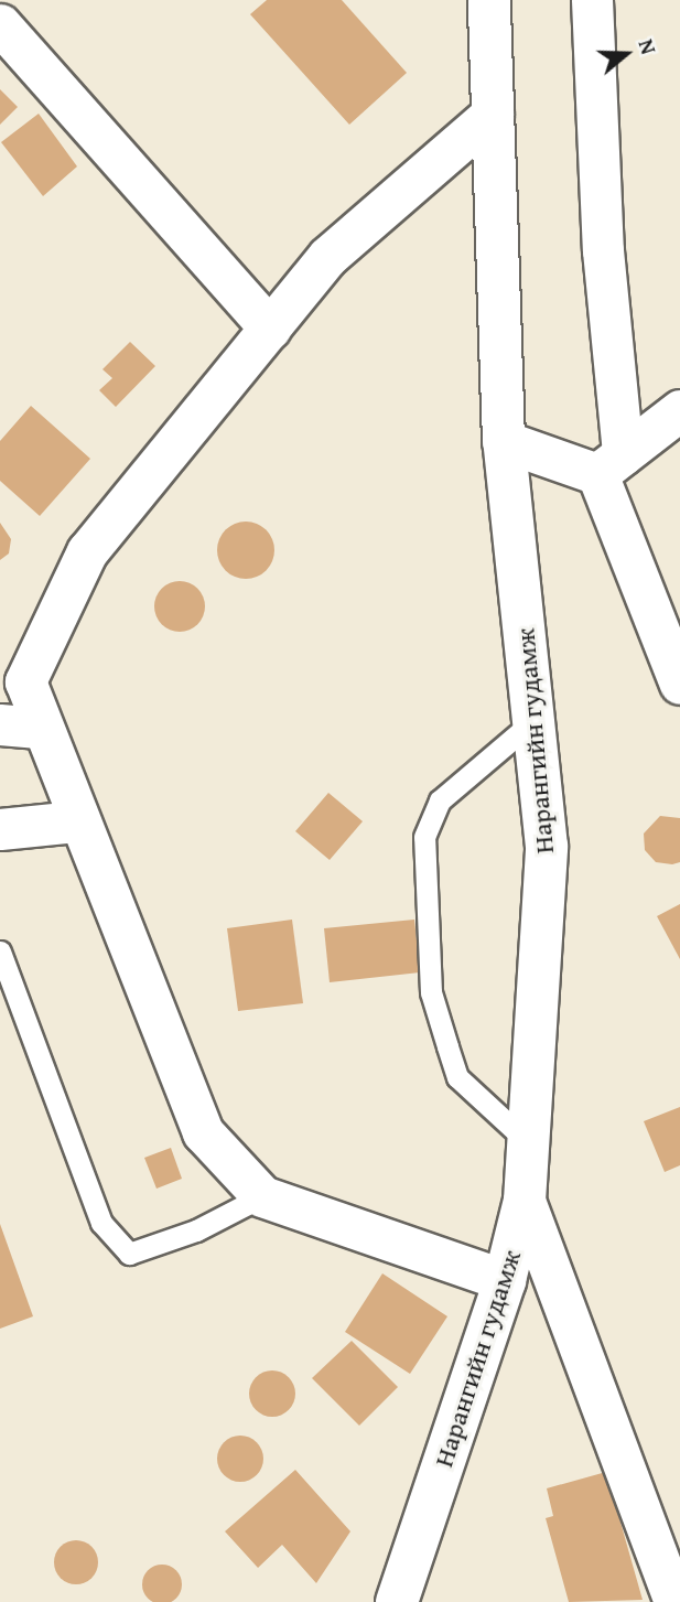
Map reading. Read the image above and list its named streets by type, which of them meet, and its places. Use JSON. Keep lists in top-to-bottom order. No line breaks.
{"streets":{"main road":["Нарангийн гудамж"]},"north":"right"}
